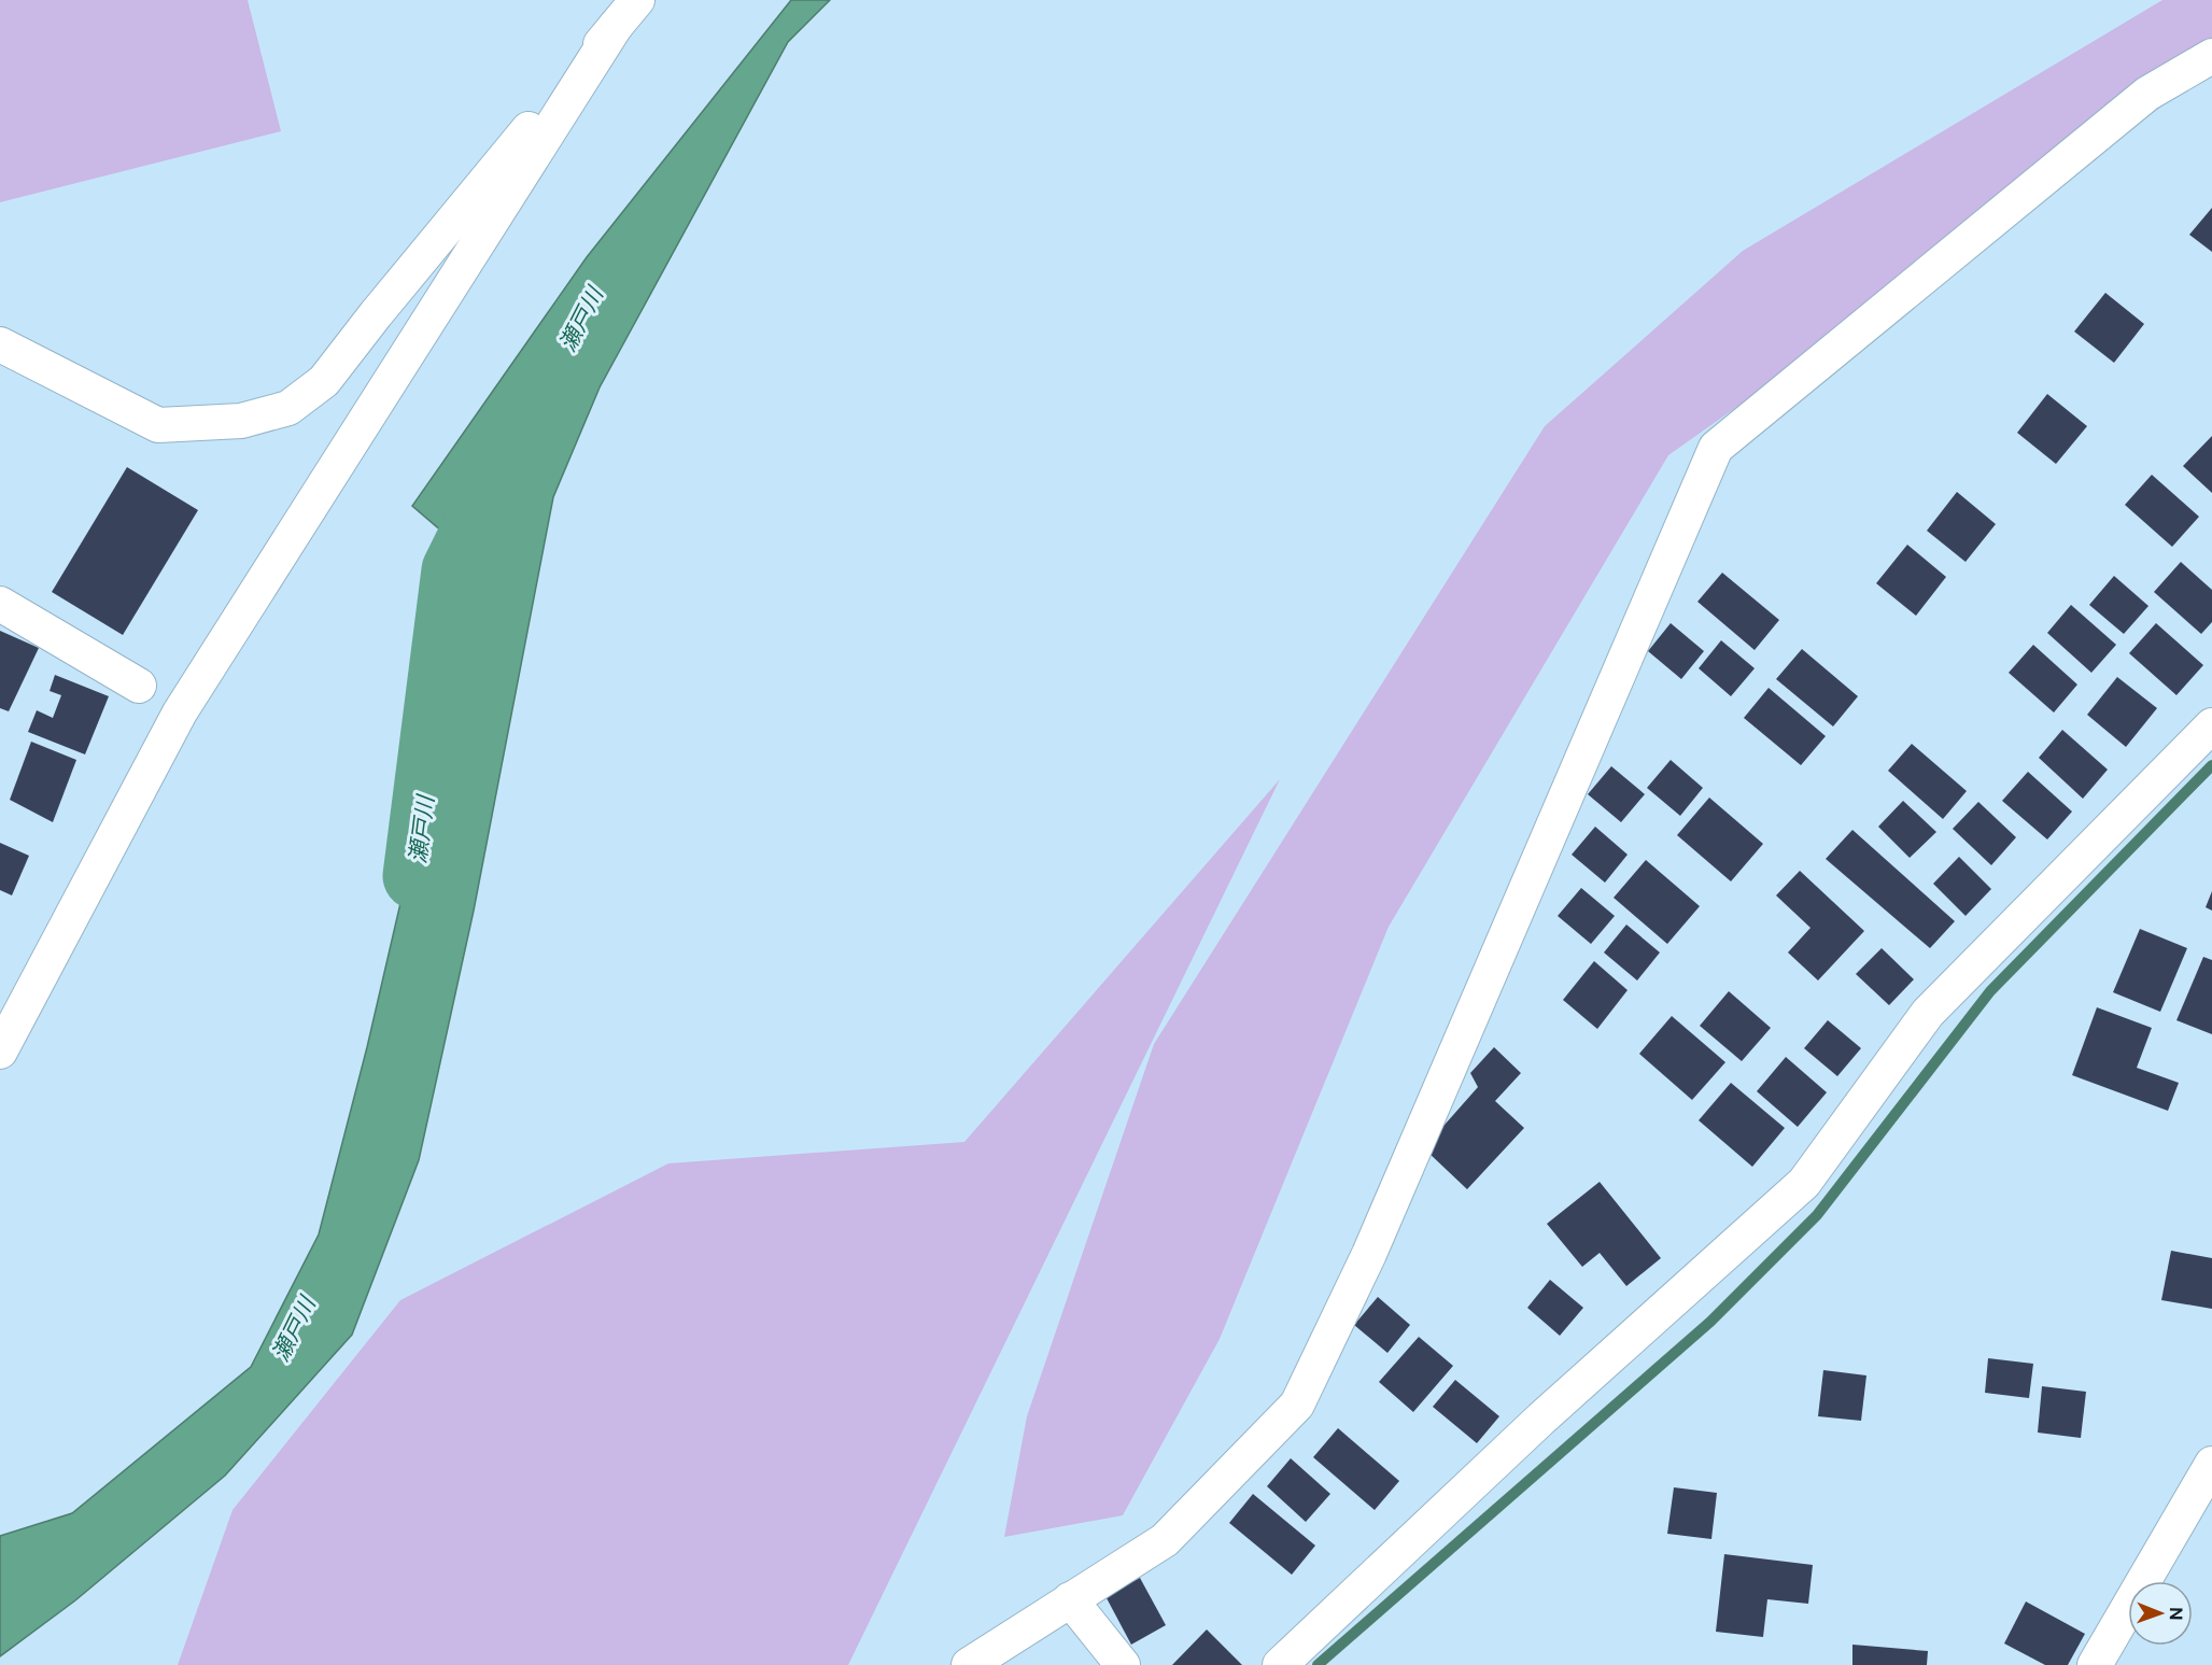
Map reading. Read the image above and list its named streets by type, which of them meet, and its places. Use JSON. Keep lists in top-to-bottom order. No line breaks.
{"water":["瀬戸川"],"north":"right"}
